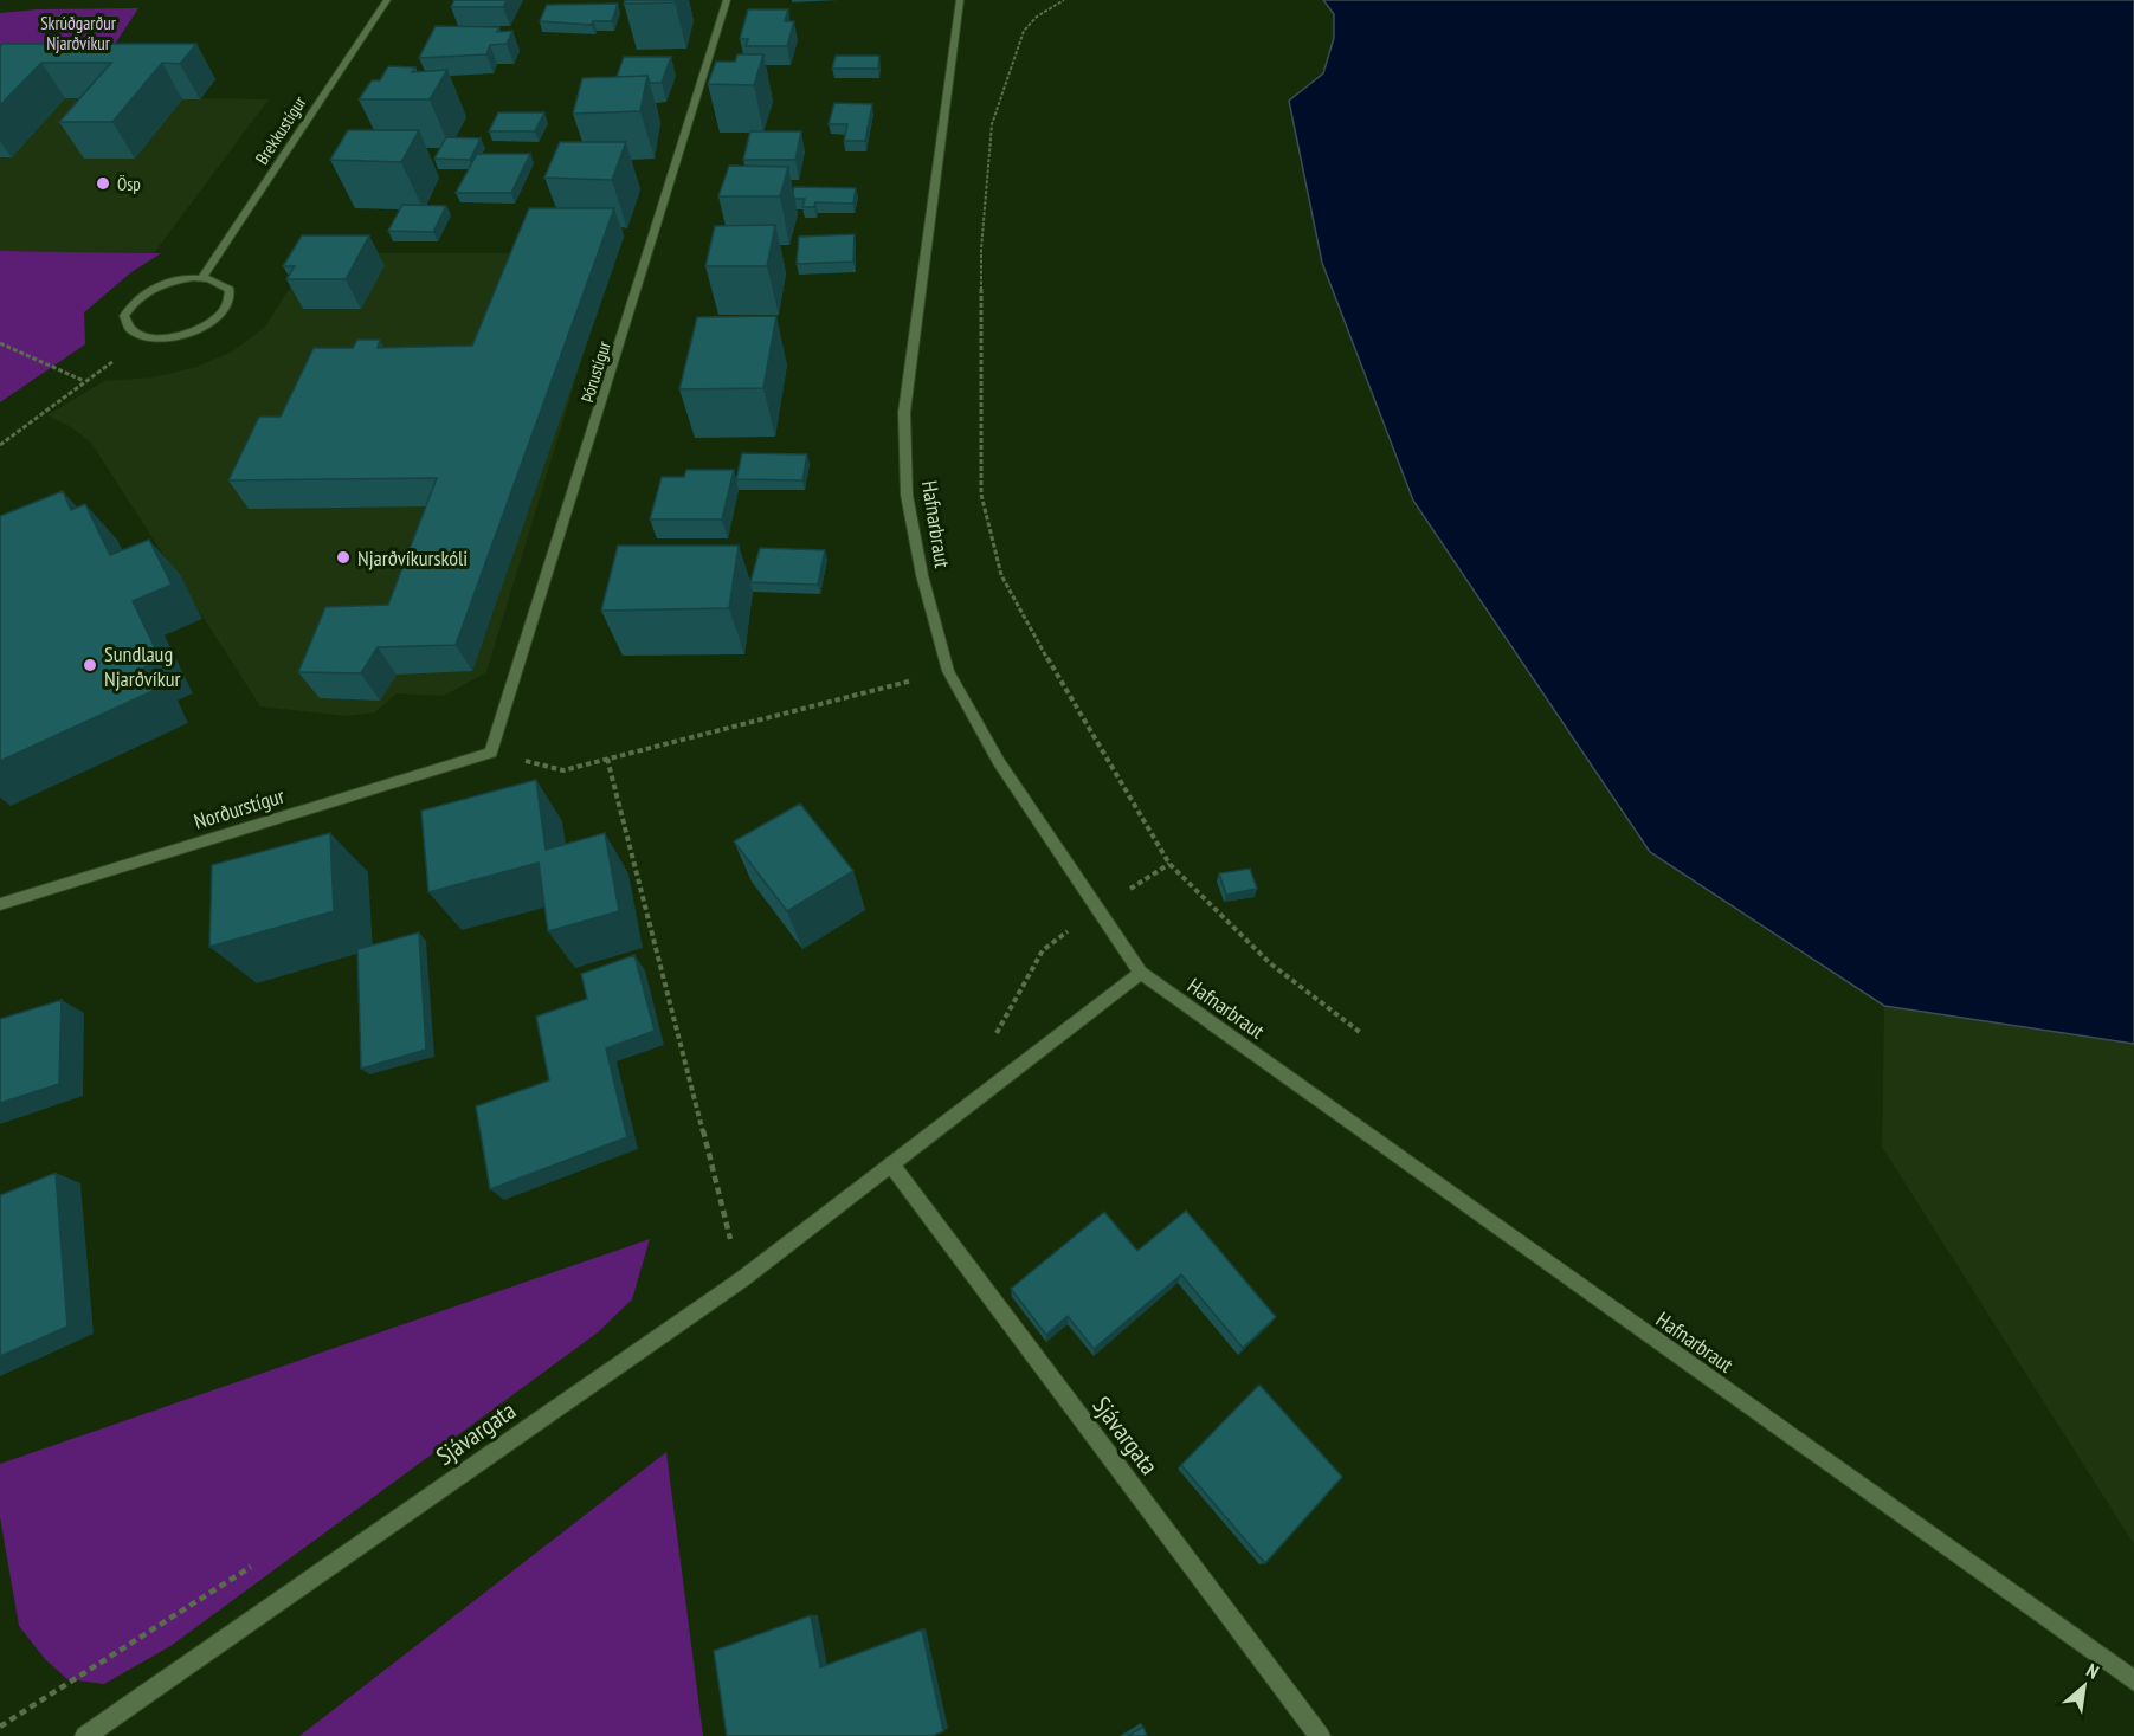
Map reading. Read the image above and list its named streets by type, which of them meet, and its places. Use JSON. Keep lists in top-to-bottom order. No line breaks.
{"streets":{"street":["Brekkustígur","Þórustígur","Hafnarbraut","Norðurstígur","Sjávargata"]},"crossings":[["Þórustígur","Norðurstígur"],["Hafnarbraut","Sjávargata"]],"parks":["Skrúðgarður Njarðvíkur"],"places":["Ösp","Njarðvíkurskóli","Sundlaug Njarðvíkur"],"north":"top right"}
